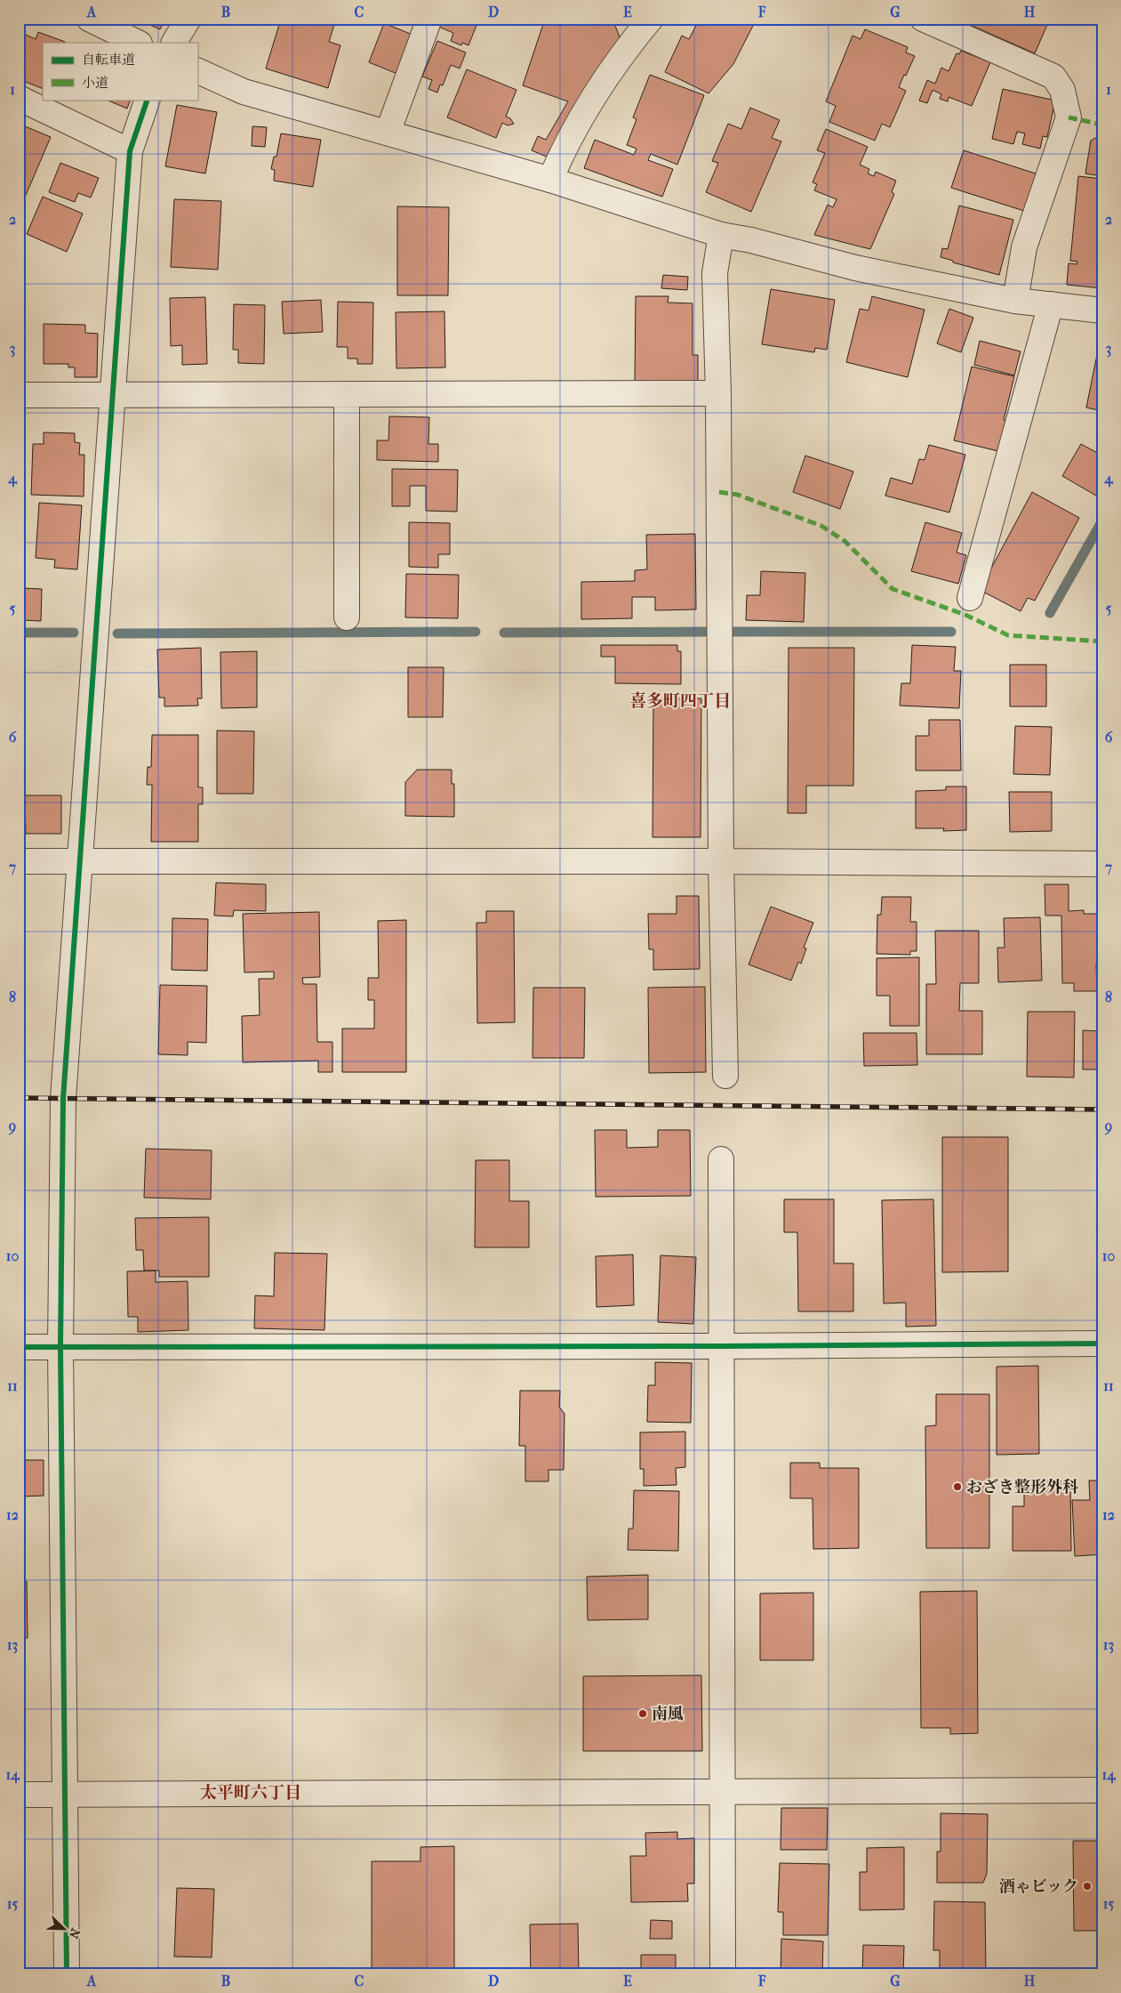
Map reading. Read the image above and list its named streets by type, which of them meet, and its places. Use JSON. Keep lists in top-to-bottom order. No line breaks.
{"districts":["喜多町四丁目","太平町六丁目"],"places":["おざき整形外科","南風","酒ゃビック"],"legend":["自転車道","小道"],"north":"bottom right","grid":{"columns":["A","B","C","D","E","F","G","H"],"rows":["1","2","3","4","5","6","7","8","9","10","11","12","13","14","15"]}}
